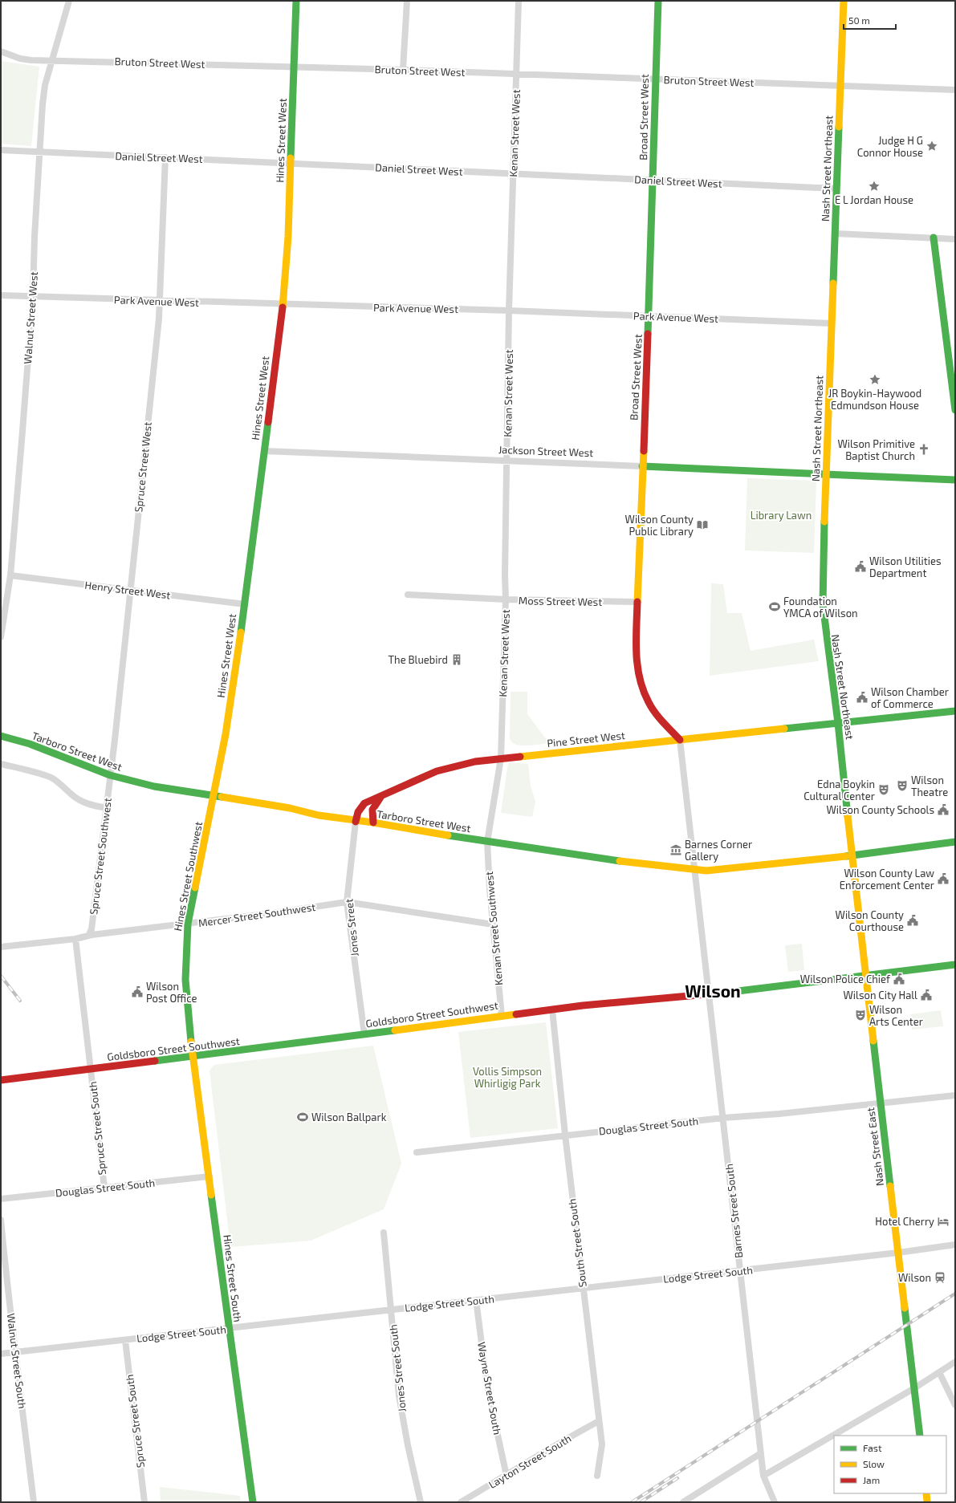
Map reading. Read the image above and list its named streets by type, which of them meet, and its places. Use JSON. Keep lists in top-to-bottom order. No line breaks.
{"streets":{"main road":["Broad Street West","Hines Street West","Nash Street Northeast","Jackson Street West","Pine Street West","Tarboro Street West","Hines Street Southwest","Goldsboro Street Southwest","Nash Street East","Hines Street South"],"street":["Bruton Street West","Kenan Street West","Daniel Street West","Park Avenue West","Walnut Street West","Spruce Street West","Henry Street West","Moss Street West","Spruce Street Southwest","Mercer Street Southwest","Jones Street","Kenan Street Southwest","Douglas Street South","Spruce Street South","Barnes Street South","South Street South","Lodge Street South","Walnut Street South","Jones Street South","Wayne Street South","Layton Street South"]},"crossings":[["Bruton Street West","Broad Street West"],["Bruton Street West","Kenan Street West"],["Bruton Street West","Hines Street West"],["Bruton Street West","Nash Street Northeast"],["Bruton Street West","Walnut Street West"],["Broad Street West","Daniel Street West"],["Broad Street West","Park Avenue West"],["Broad Street West","Jackson Street West"],["Broad Street West","Moss Street West"],["Broad Street West","Pine Street West"],["Broad Street West","Barnes Street South"],["Kenan Street West","Daniel Street West"],["Kenan Street West","Park Avenue West"],["Kenan Street West","Jackson Street West"],["Kenan Street West","Moss Street West"],["Kenan Street West","Pine Street West"],["Kenan Street West","Tarboro Street West"],["Kenan Street West","Kenan Street Southwest"],["Hines Street West","Daniel Street West"],["Hines Street West","Park Avenue West"],["Hines Street West","Jackson Street West"],["Hines Street West","Henry Street West"],["Hines Street West","Tarboro Street West"],["Hines Street West","Hines Street Southwest"],["Daniel Street West","Nash Street Northeast"],["Daniel Street West","Walnut Street West"],["Daniel Street West","Spruce Street West"],["Nash Street Northeast","Park Avenue West"],["Nash Street Northeast","Jackson Street West"],["Nash Street Northeast","Pine Street West"],["Nash Street Northeast","Tarboro Street West"],["Nash Street Northeast","Nash Street East"],["Park Avenue West","Walnut Street West"],["Park Avenue West","Spruce Street West"],["Walnut Street West","Henry Street West"],["Spruce Street West","Henry Street West"],["Spruce Street West","Tarboro Street West"],["Spruce Street West","Spruce Street Southwest"],["Pine Street West","Tarboro Street West"],["Pine Street West","Jones Street"],["Pine Street West","Barnes Street South"],["Tarboro Street West","Spruce Street Southwest"],["Tarboro Street West","Hines Street Southwest"],["Tarboro Street West","Jones Street"],["Tarboro Street West","Kenan Street Southwest"],["Tarboro Street West","Nash Street East"],["Tarboro Street West","Barnes Street South"],["Spruce Street Southwest","Mercer Street Southwest"],["Hines Street Southwest","Mercer Street Southwest"],["Hines Street Southwest","Goldsboro Street Southwest"],["Hines Street Southwest","Hines Street South"],["Mercer Street Southwest","Jones Street"],["Mercer Street Southwest","Kenan Street Southwest"],["Jones Street","Goldsboro Street Southwest"],["Kenan Street Southwest","Goldsboro Street Southwest"],["Goldsboro Street Southwest","Spruce Street South"],["Goldsboro Street Southwest","Nash Street East"],["Goldsboro Street Southwest","Barnes Street South"],["Goldsboro Street Southwest","South Street South"],["Goldsboro Street Southwest","Hines Street South"],["Douglas Street South","Spruce Street South"],["Douglas Street South","Nash Street East"],["Douglas Street South","Barnes Street South"],["Douglas Street South","South Street South"],["Douglas Street South","Hines Street South"],["Spruce Street South","Lodge Street South"],["Nash Street East","Lodge Street South"],["Barnes Street South","Lodge Street South"],["South Street South","Lodge Street South"],["South Street South","Layton Street South"],["Lodge Street South","Hines Street South"],["Lodge Street South","Walnut Street South"],["Lodge Street South","Jones Street South"],["Lodge Street South","Wayne Street South"],["Wayne Street South","Layton Street South"]],"districts":["Wilson"],"parks":["Library Lawn","Vollis Simpson Whirligig Park"],"places":{"place":["Judge H G Connor House","E L Jordan House","JR Boykin-Haywood Edmundson House"],"church":["Wilson Primitive Baptist Church"],"library":["Wilson County Public Library"],"public building":["Wilson Utilities Department","Wilson Chamber of Commerce","Wilson County Schools","Wilson County Law Enforcement Center","Wilson County Courthouse","Wilson Police Chief","Wilson Post Office","Wilson City Hall"],"sports":["Foundation YMCA of Wilson","Wilson Ballpark"],"building":["The Bluebird"],"theatre":["Wilson Theatre","Edna Boykin Cultural Center","Wilson Arts Center"],"museum":["Barnes Corner Gallery"],"hotel":["Hotel Cherry"],"station":["Wilson"]},"legend":["Fast","Slow","Jam"],"scale_bar":"50 m"}
